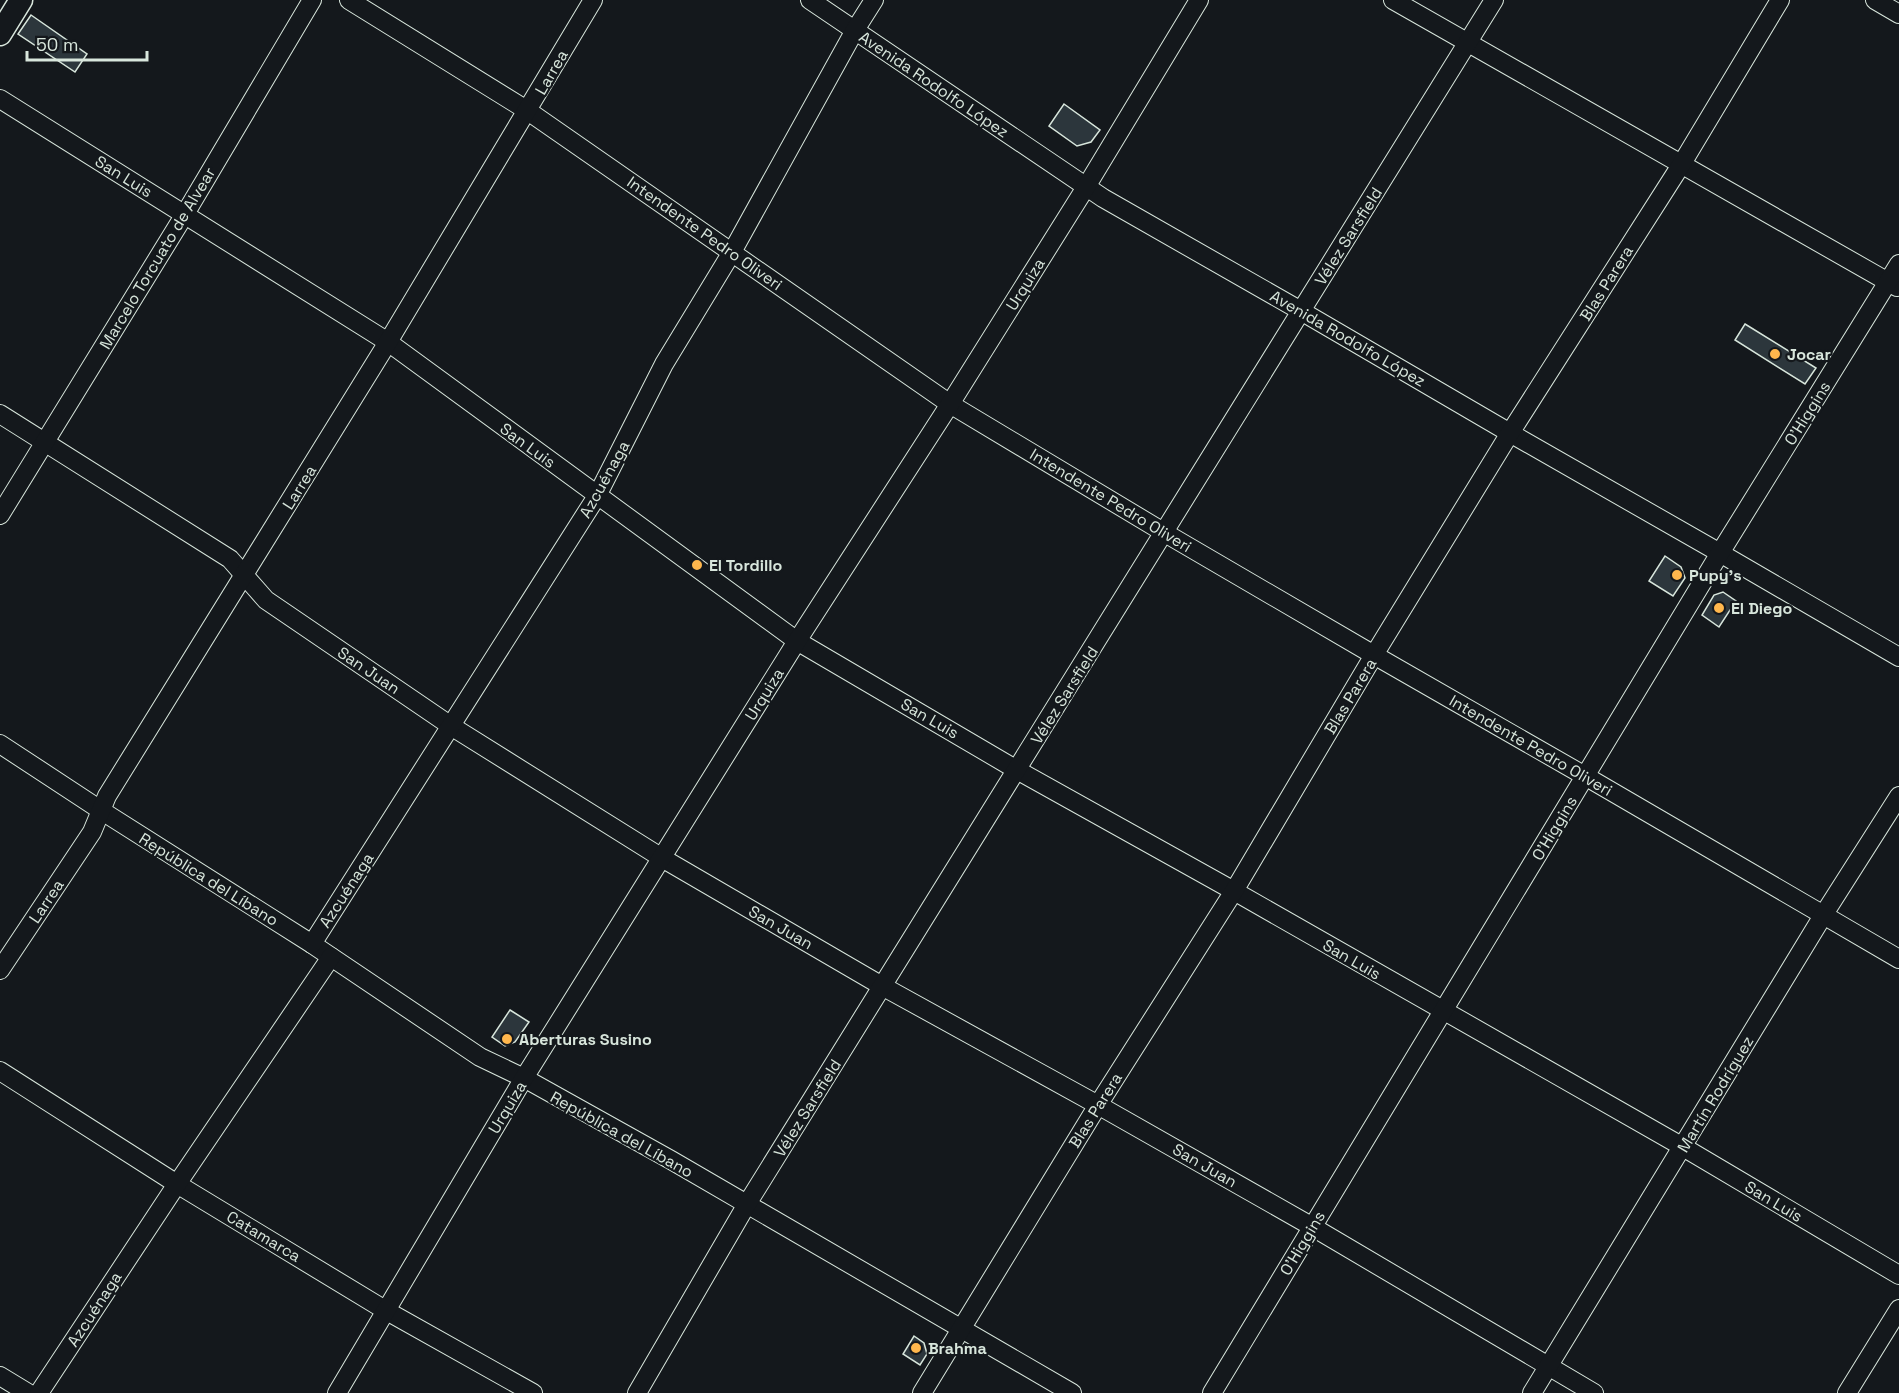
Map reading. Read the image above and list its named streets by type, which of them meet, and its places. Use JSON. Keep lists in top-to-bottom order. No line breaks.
{"streets":{"street":["Larrea","Avenida Rodolfo López","San Luis","Intendente Pedro Oliveri","Vélez Sarsfield","Marcelo Torcuato de Alvear","Blas Parera","Urquiza","O'Higgins","Azcuénaga","San Juan","República del Líbano","Martín Rodríguez","Catamarca"]},"crossings":[["Larrea","San Luis"],["Larrea","Intendente Pedro Oliveri"],["Larrea","San Juan"],["Larrea","República del Líbano"],["Avenida Rodolfo López","Vélez Sarsfield"],["Avenida Rodolfo López","Blas Parera"],["Avenida Rodolfo López","Urquiza"],["Avenida Rodolfo López","O'Higgins"],["Avenida Rodolfo López","Azcuénaga"],["San Luis","Vélez Sarsfield"],["San Luis","Marcelo Torcuato de Alvear"],["San Luis","Blas Parera"],["San Luis","Urquiza"],["San Luis","O'Higgins"],["San Luis","Azcuénaga"],["San Luis","Martín Rodríguez"],["Intendente Pedro Oliveri","Vélez Sarsfield"],["Intendente Pedro Oliveri","Blas Parera"],["Intendente Pedro Oliveri","Urquiza"],["Intendente Pedro Oliveri","O'Higgins"],["Intendente Pedro Oliveri","Azcuénaga"],["Intendente Pedro Oliveri","Martín Rodríguez"],["Vélez Sarsfield","San Juan"],["Vélez Sarsfield","República del Líbano"],["Marcelo Torcuato de Alvear","San Juan"],["Blas Parera","San Juan"],["Blas Parera","República del Líbano"],["Urquiza","San Juan"],["Urquiza","República del Líbano"],["Urquiza","Catamarca"],["O'Higgins","San Juan"],["Azcuénaga","San Juan"],["Azcuénaga","República del Líbano"],["Azcuénaga","Catamarca"],["San Juan","Martín Rodríguez"]],"places":["Jocar","El Tordillo","Pupy's","El Diego","Aberturas Susino","Brahma"],"scale_bar":"50 m"}
